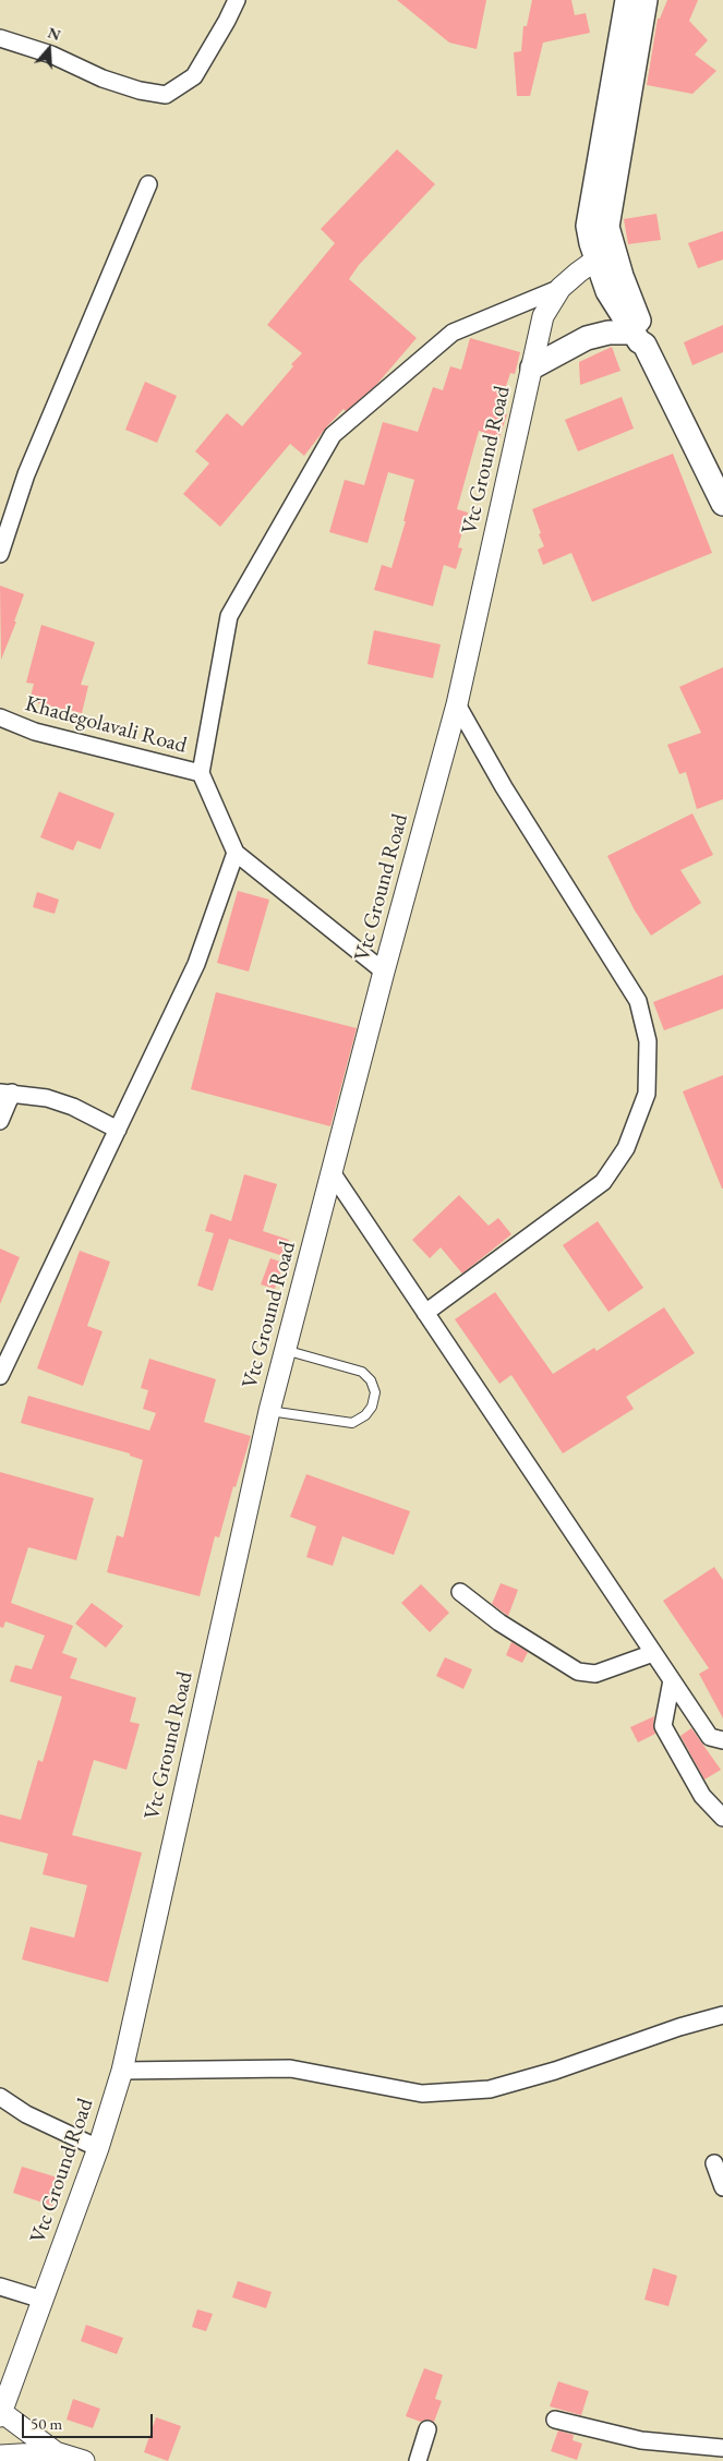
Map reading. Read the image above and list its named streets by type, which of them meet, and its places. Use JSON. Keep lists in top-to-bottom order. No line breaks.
{"streets":{"street":["Vtc Ground Road","Khadegolavali Road"]},"scale_bar":"50 m","north":"top"}
